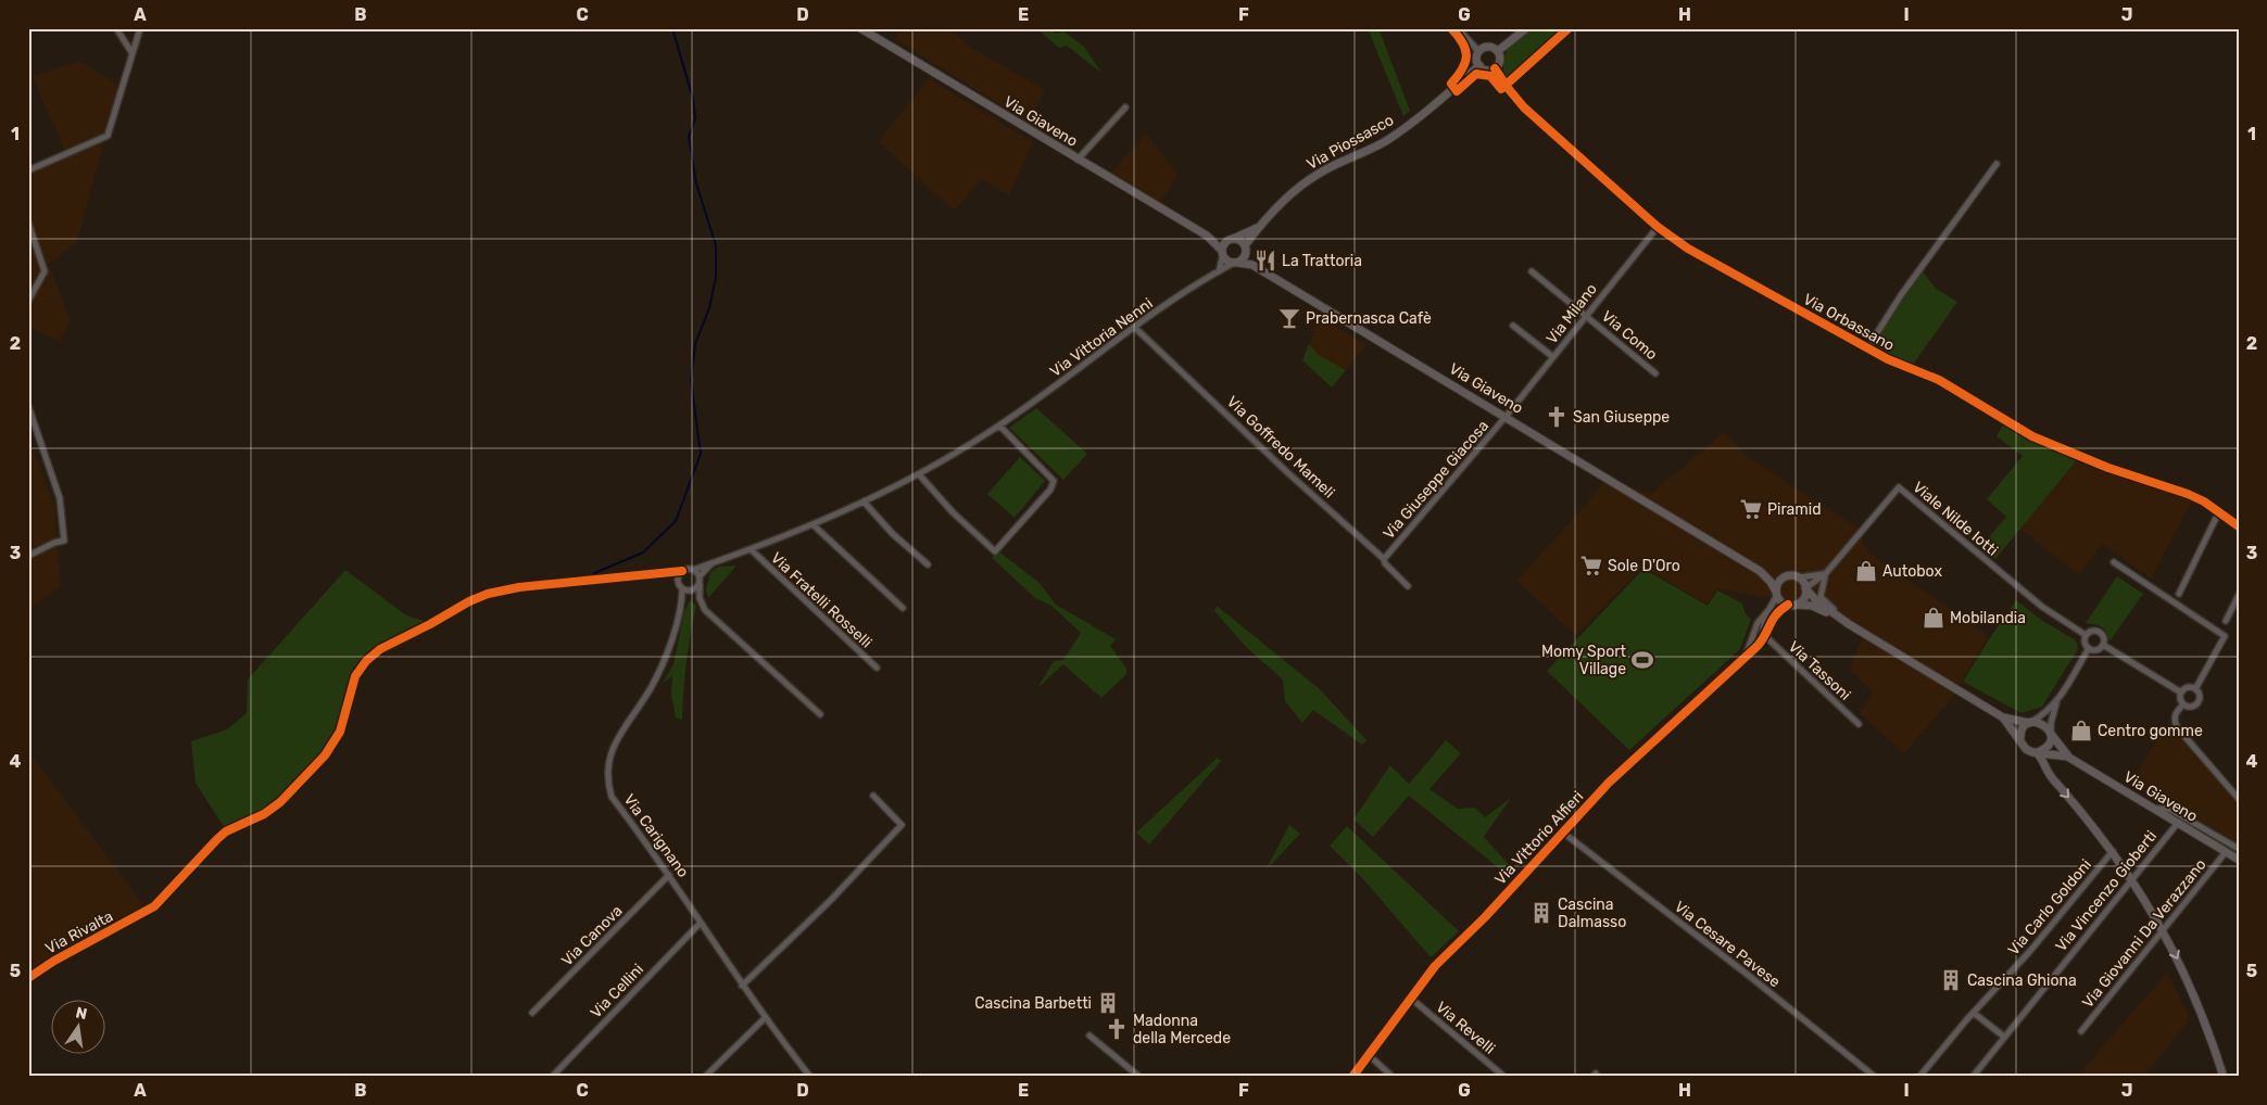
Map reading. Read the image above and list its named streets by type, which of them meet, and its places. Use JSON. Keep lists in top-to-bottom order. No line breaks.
{"streets":{"main road":["Via Giaveno","Via Piossasco","Via Rivalta"],"street":["Via Milano","Via Orbassano","Via Como","Via Vittoria Nenni","Via Goffredo Mameli","Via Giuseppe Giacosa","Viale Nilde Iotti","Via Fratelli Rosselli","Via Tassoni","Via Carignano","Via Vittorio Alfieri","Via Vincenzo Gioberti","Via Carlo Goldoni","Via Giovanni Da Verazzano","Via Canova","Via Cesare Pavese","Via Cellini","Via Revelli"]},"crossings":[["Via Giaveno","Via Piossasco"],["Via Giaveno","Via Milano"],["Via Giaveno","Via Vittoria Nenni"],["Via Giaveno","Via Giuseppe Giacosa"],["Via Giaveno","Viale Nilde Iotti"],["Via Giaveno","Via Vittorio Alfieri"],["Via Giaveno","Via Vincenzo Gioberti"],["Via Giaveno","Via Giovanni Da Verazzano"],["Via Piossasco","Via Orbassano"],["Via Piossasco","Via Vittoria Nenni"],["Via Milano","Via Orbassano"],["Via Milano","Via Como"],["Via Milano","Via Giuseppe Giacosa"],["Via Vittoria Nenni","Via Goffredo Mameli"],["Via Vittoria Nenni","Via Fratelli Rosselli"],["Via Vittoria Nenni","Via Carignano"],["Via Vittoria Nenni","Via Rivalta"],["Via Goffredo Mameli","Via Giuseppe Giacosa"],["Via Tassoni","Via Vittorio Alfieri"],["Via Carignano","Via Rivalta"],["Via Carignano","Via Canova"],["Via Carignano","Via Cellini"],["Via Vittorio Alfieri","Via Cesare Pavese"],["Via Vittorio Alfieri","Via Revelli"]],"places":{"restaurant":["La Trattoria"],"bar":["Prabernasca Cafè"],"church":["San Giuseppe","Madonna della Mercede"],"supermarket":["Piramid","Sole D'Oro"],"shop":["Autobox","Mobilandia","Centro gomme"],"sports":["Momy Sport Village"],"building":["Cascina Dalmasso","Cascina Ghiona","Cascina Barbetti"]},"north":"top","grid":{"columns":["A","B","C","D","E","F","G","H","I","J"],"rows":["1","2","3","4","5"]}}
